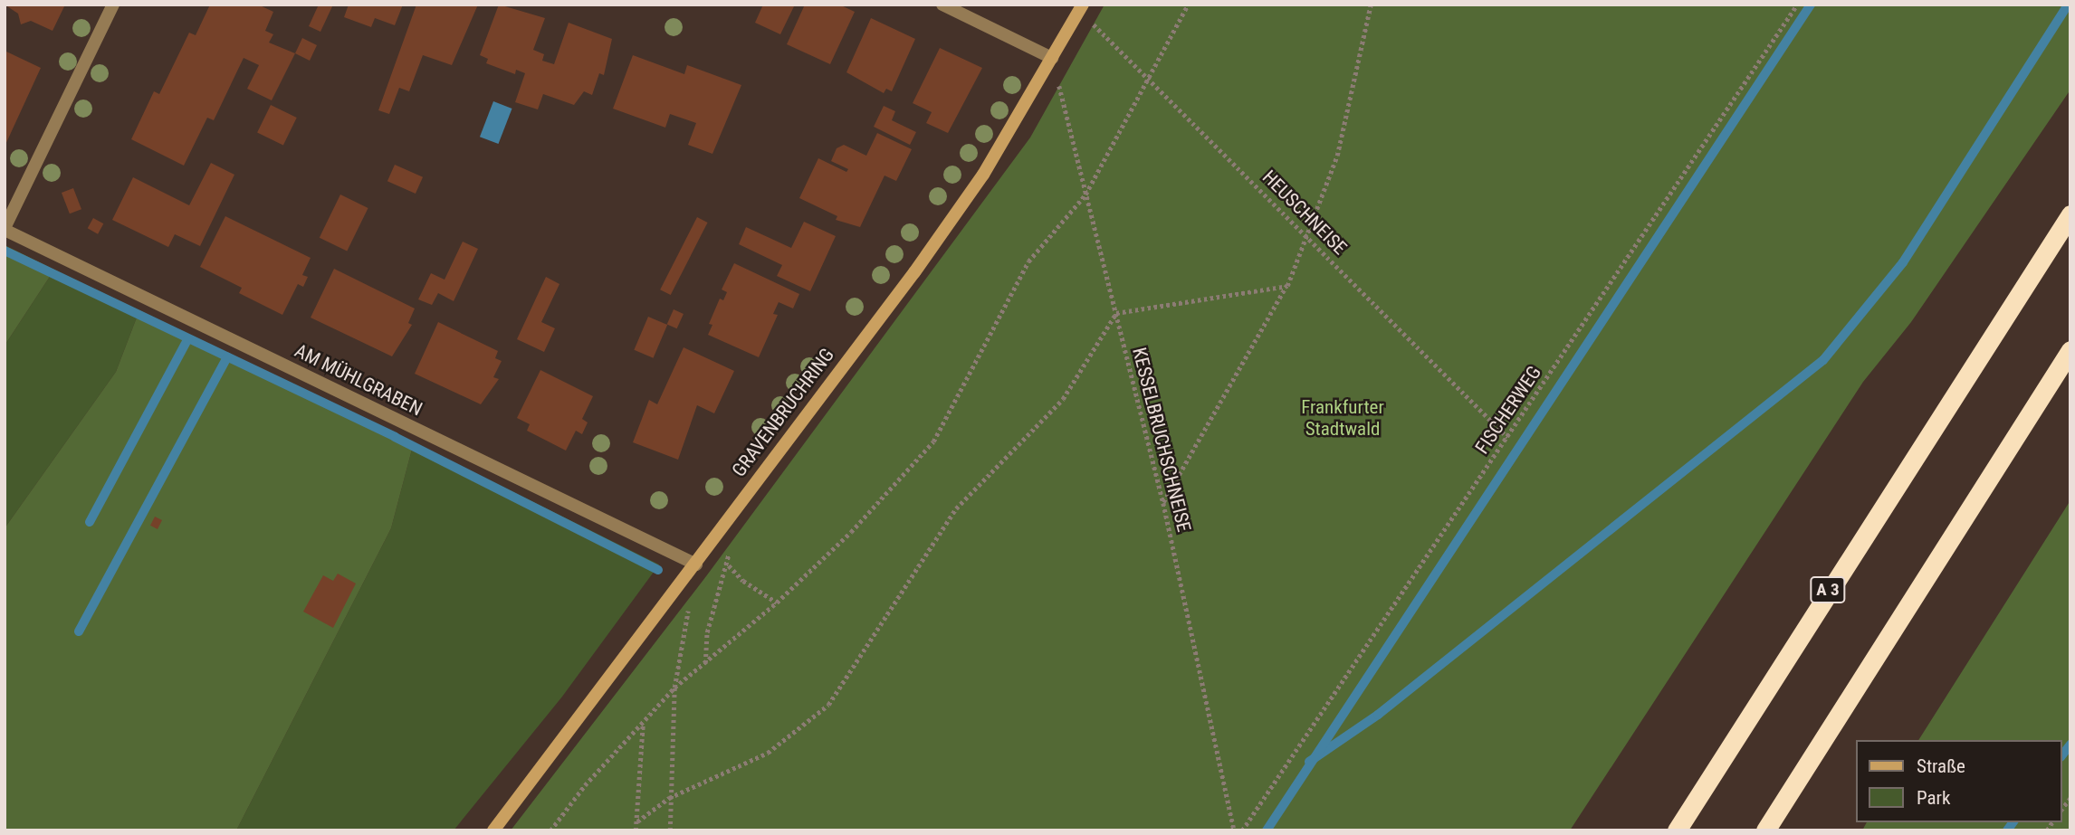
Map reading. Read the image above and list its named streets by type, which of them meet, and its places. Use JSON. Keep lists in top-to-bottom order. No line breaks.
{"streets":{"highway":["A 3"],"street":["AM MÜHLGRABEN","GRAVENBRUCHRING"],"path":["HEUSCHNEISE","FISCHERWEG","KESSELBRUCHSCHNEISE"]},"crossings":[["HEUSCHNEISE","FISCHERWEG"],["HEUSCHNEISE","GRAVENBRUCHRING"],["AM MÜHLGRABEN","GRAVENBRUCHRING"],["GRAVENBRUCHRING","KESSELBRUCHSCHNEISE"]],"parks":["Frankfurter Stadtwald"],"legend":["Straße","Park"]}
